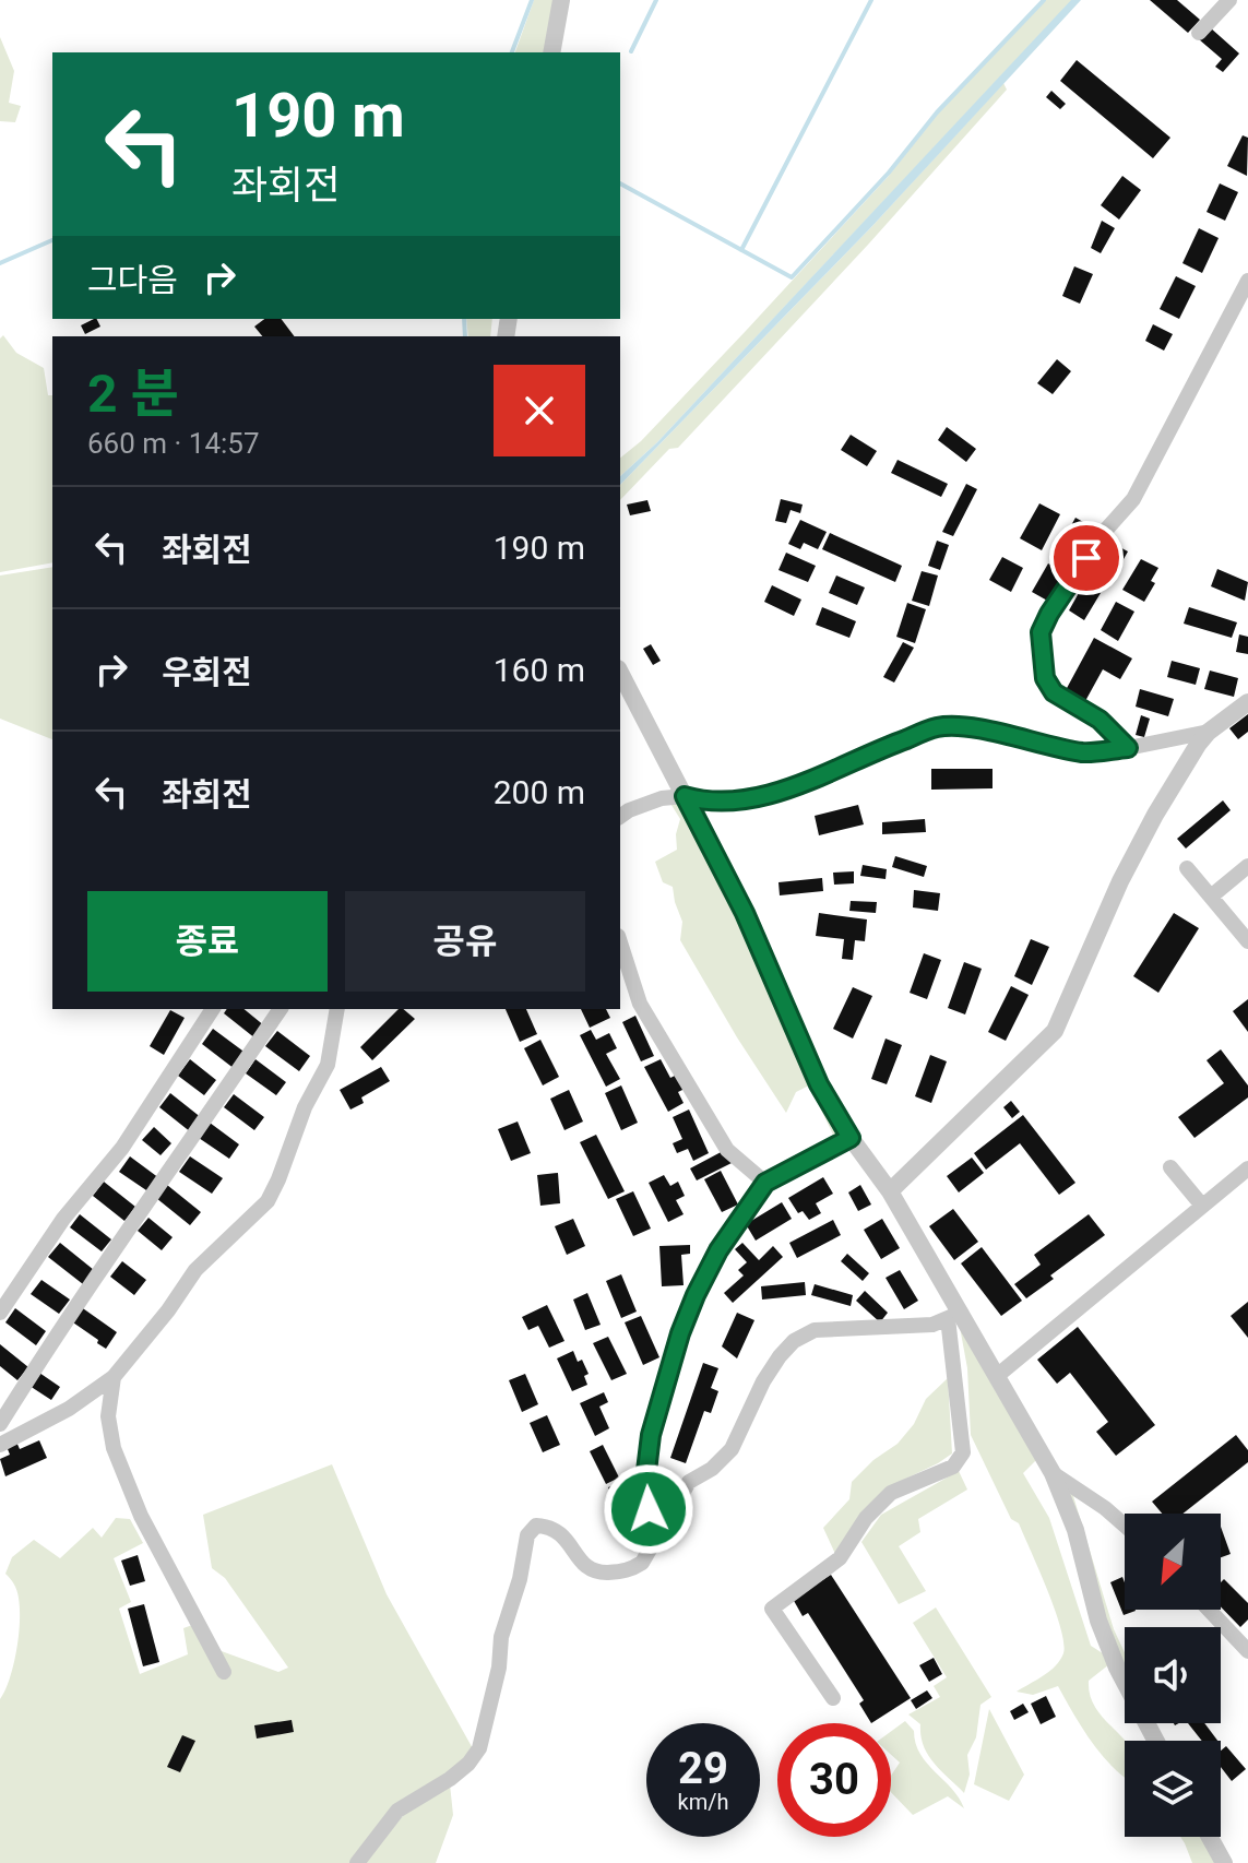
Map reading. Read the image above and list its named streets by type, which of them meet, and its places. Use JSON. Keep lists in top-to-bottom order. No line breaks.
{"north":"bottom left","page":{"turn":["190 m","좌회전"],"then":"그다음","heading":["2 분","660 m · 14:57"],"list":[{"name":"좌회전","value":"190 m"},{"name":"우회전","value":"160 m"},{"name":"좌회전","value":"200 m"}],"buttons":["종료","공유"],"speed":"29 km/h","limit":"30"}}
